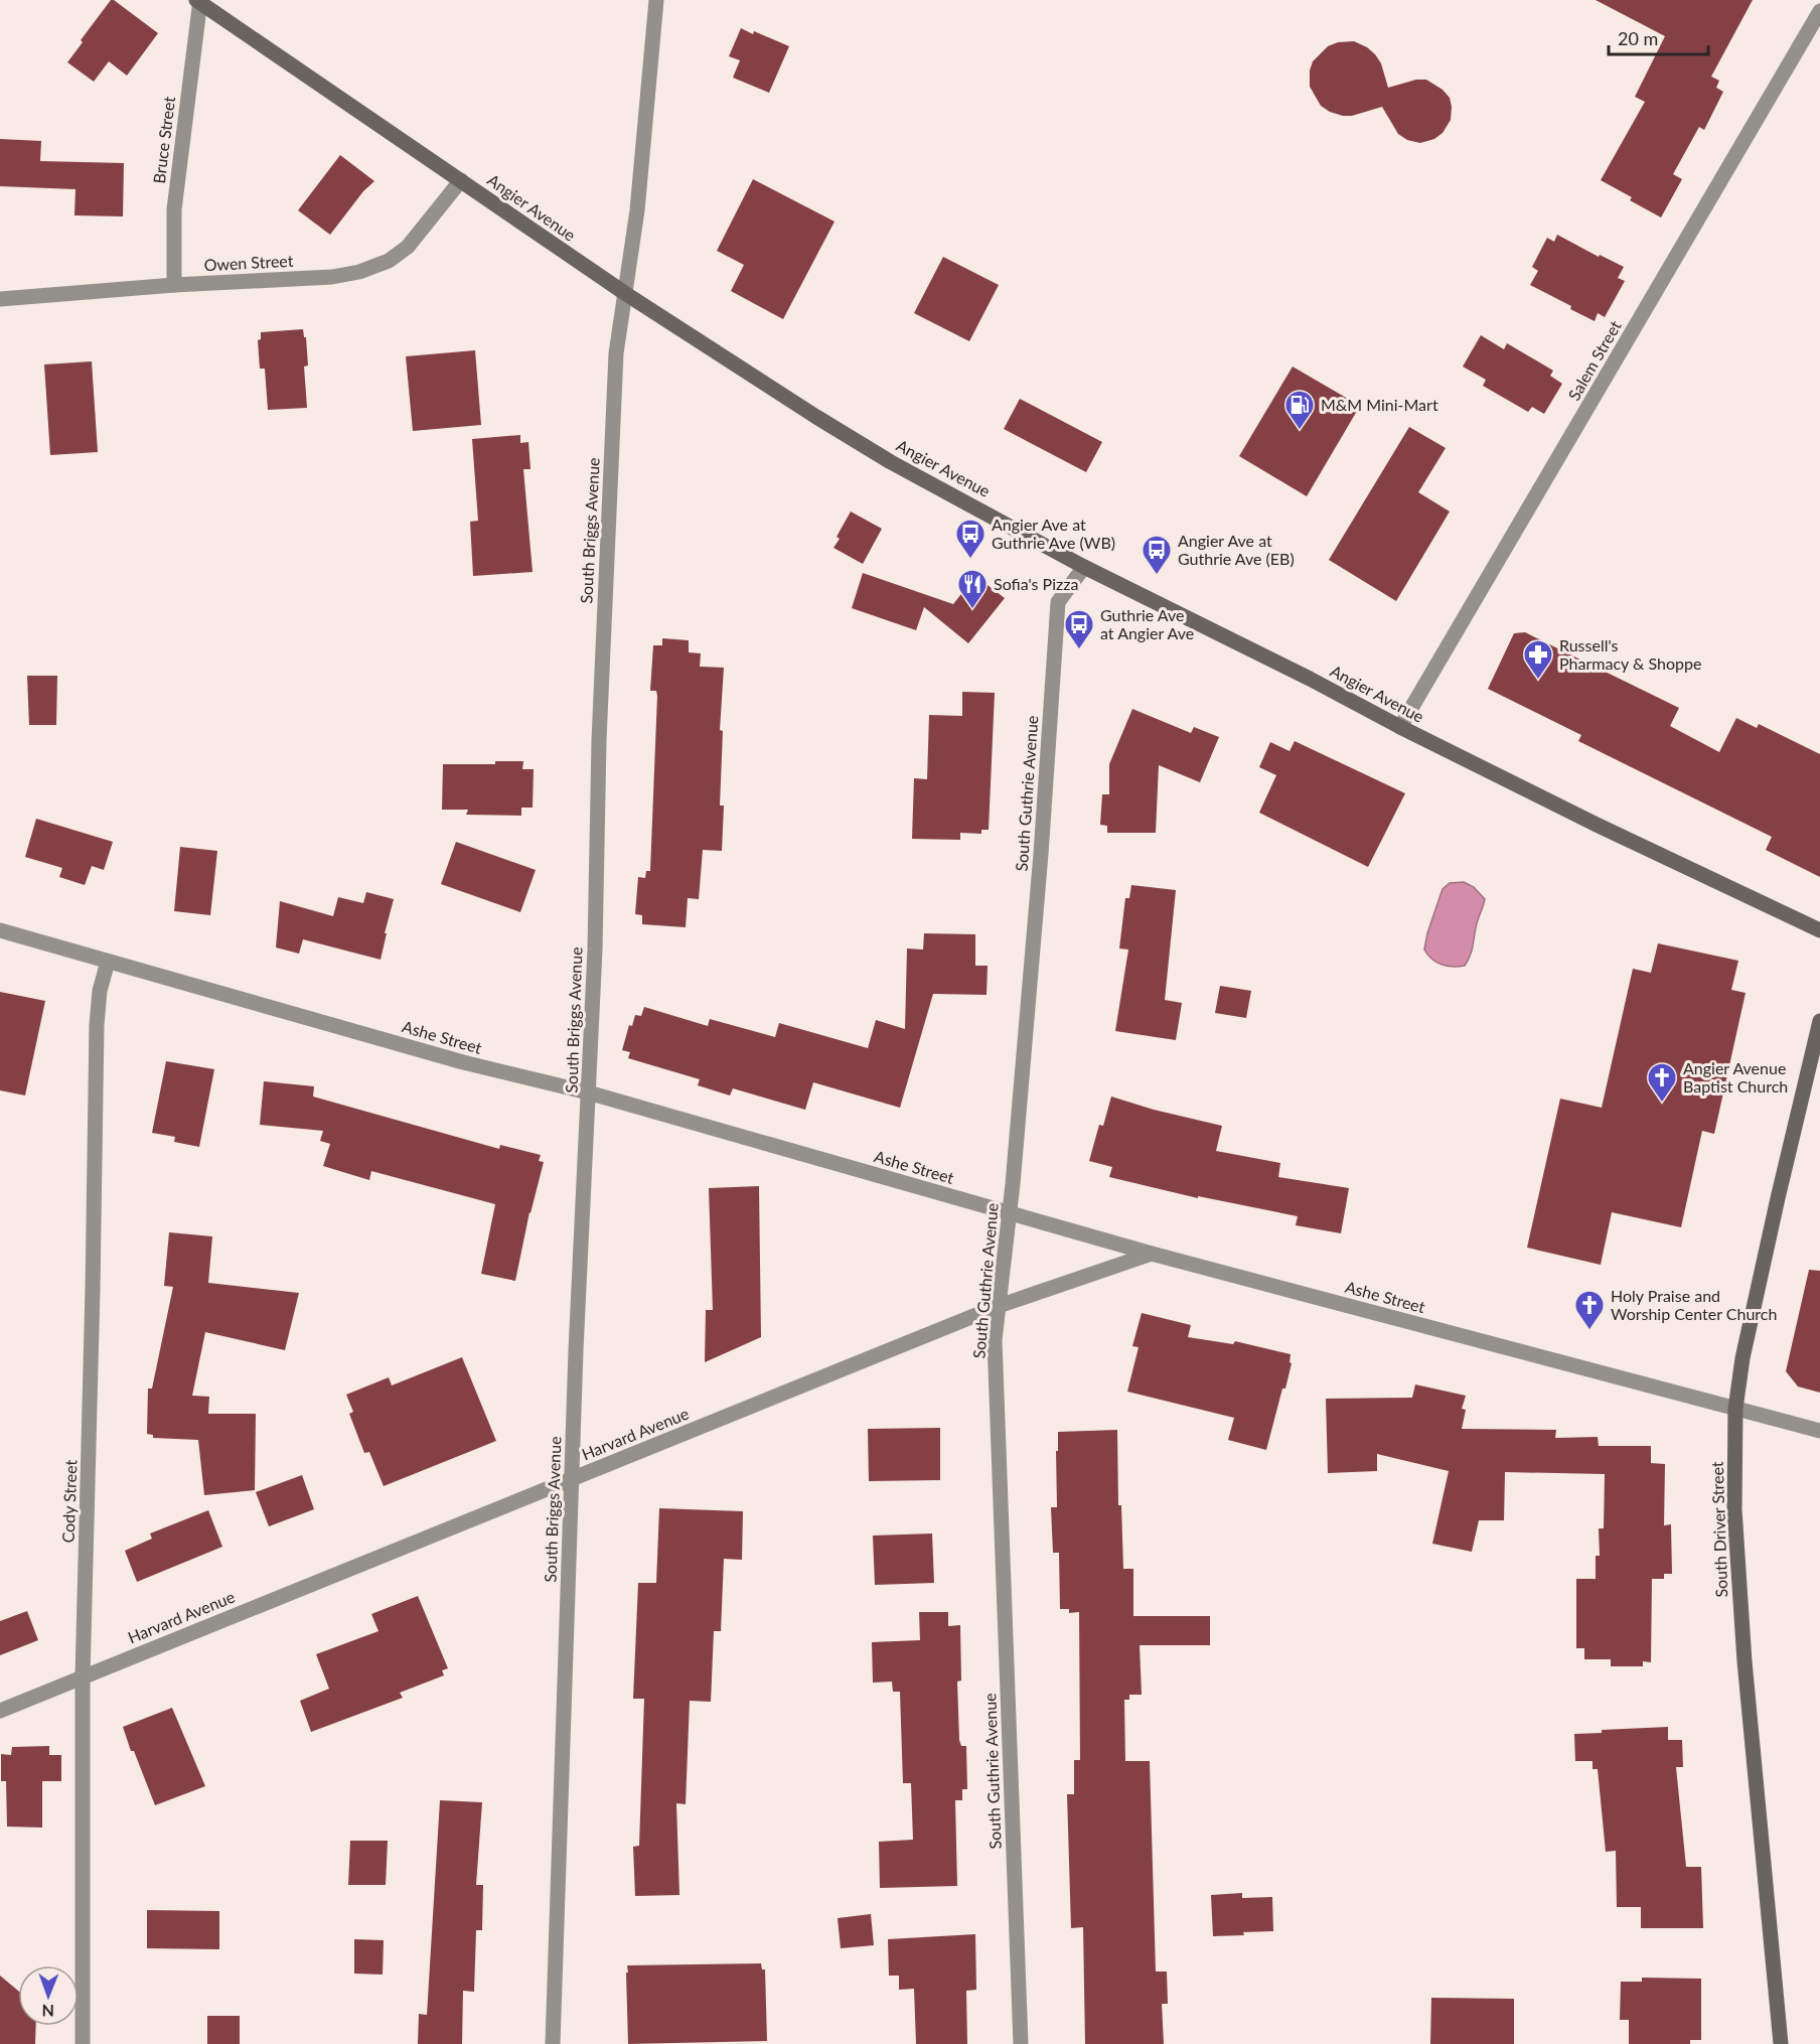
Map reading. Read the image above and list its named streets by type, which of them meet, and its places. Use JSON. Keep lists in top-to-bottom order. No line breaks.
{"streets":{"main road":["Angier Avenue","South Driver Street"],"street":["Bruce Street","Owen Street","Salem Street","South Briggs Avenue","South Guthrie Avenue","Ashe Street","Harvard Avenue","Cody Street"]},"crossings":[["Bruce Street","Angier Avenue"],["Bruce Street","Owen Street"],["Angier Avenue","Owen Street"],["Angier Avenue","Salem Street"],["Angier Avenue","South Briggs Avenue"],["Angier Avenue","South Guthrie Avenue"],["South Briggs Avenue","Ashe Street"],["South Briggs Avenue","Harvard Avenue"],["South Guthrie Avenue","Ashe Street"],["South Guthrie Avenue","Harvard Avenue"],["Ashe Street","Harvard Avenue"],["Ashe Street","Cody Street"],["Ashe Street","South Driver Street"],["Harvard Avenue","Cody Street"]],"places":{"fuel station":["M&M Mini-Mart"],"bus stop":["Angier Ave at Guthrie Ave (WB)","Angier Ave at Guthrie Ave (EB)","Guthrie Ave at Angier Ave"],"restaurant":["Sofia's Pizza"],"pharmacy":["Russell's Pharmacy & Shoppe"],"church":["Angier Avenue Baptist Church","Holy Praise and Worship Center Church"]},"scale_bar":"20 m","north":"bottom"}
